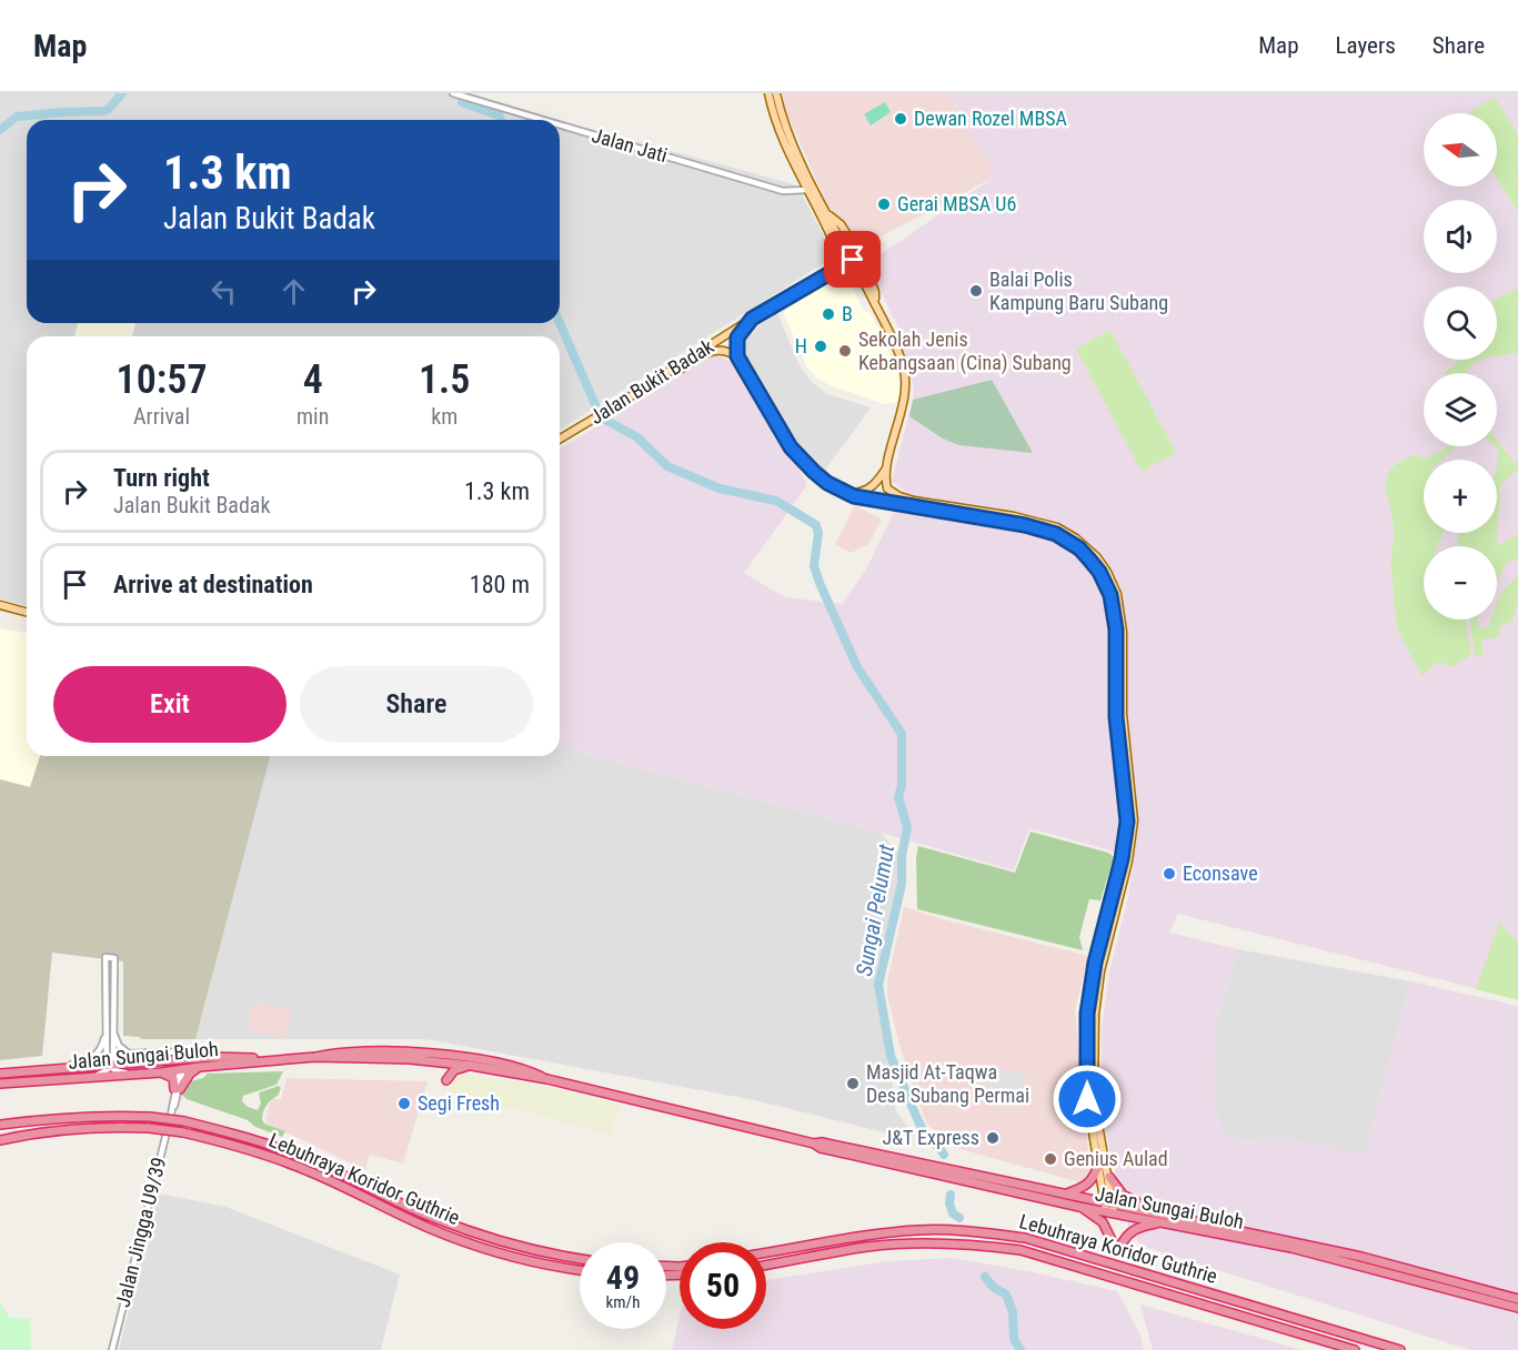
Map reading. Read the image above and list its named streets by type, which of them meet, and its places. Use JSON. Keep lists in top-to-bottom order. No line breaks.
{"streets":{"highway":["Jalan Sungai Buloh","Lebuhraya Koridor Guthrie"],"main road":["Jalan Bukit Badak"],"street":["Jalan Jati","Jalan Jingga U9/39"]},"crossings":[["Jalan Sungai Buloh","Jalan Jingga U9/39"]],"water":["Sungai Pelumut"],"places":["Dewan Rozel MBSA","Gerai MBSA U6","Balai Polis Kampung Baru Subang","B","H","Sekolah Jenis Kebangsaan (Cina) Subang","Econsave","Masjid At-Taqwa Desa Subang Permai","Segi Fresh","J&T Express","Genius Aulad"],"north":"left","page":{"header":"Map","nav":["Map","Layers","Share"],"map_buttons":["+","−"],"turn":["1.3 km","Jalan Bukit Badak"],"eta":["10:57","Arrival","4","min","1.5","km"],"list":[{"name":"Turn right","note":"Jalan Bukit Badak","value":"1.3 km"},{"name":"Arrive at destination","value":"180 m"}],"buttons":["Exit","Share"],"speed":"49 km/h","limit":"50"}}
